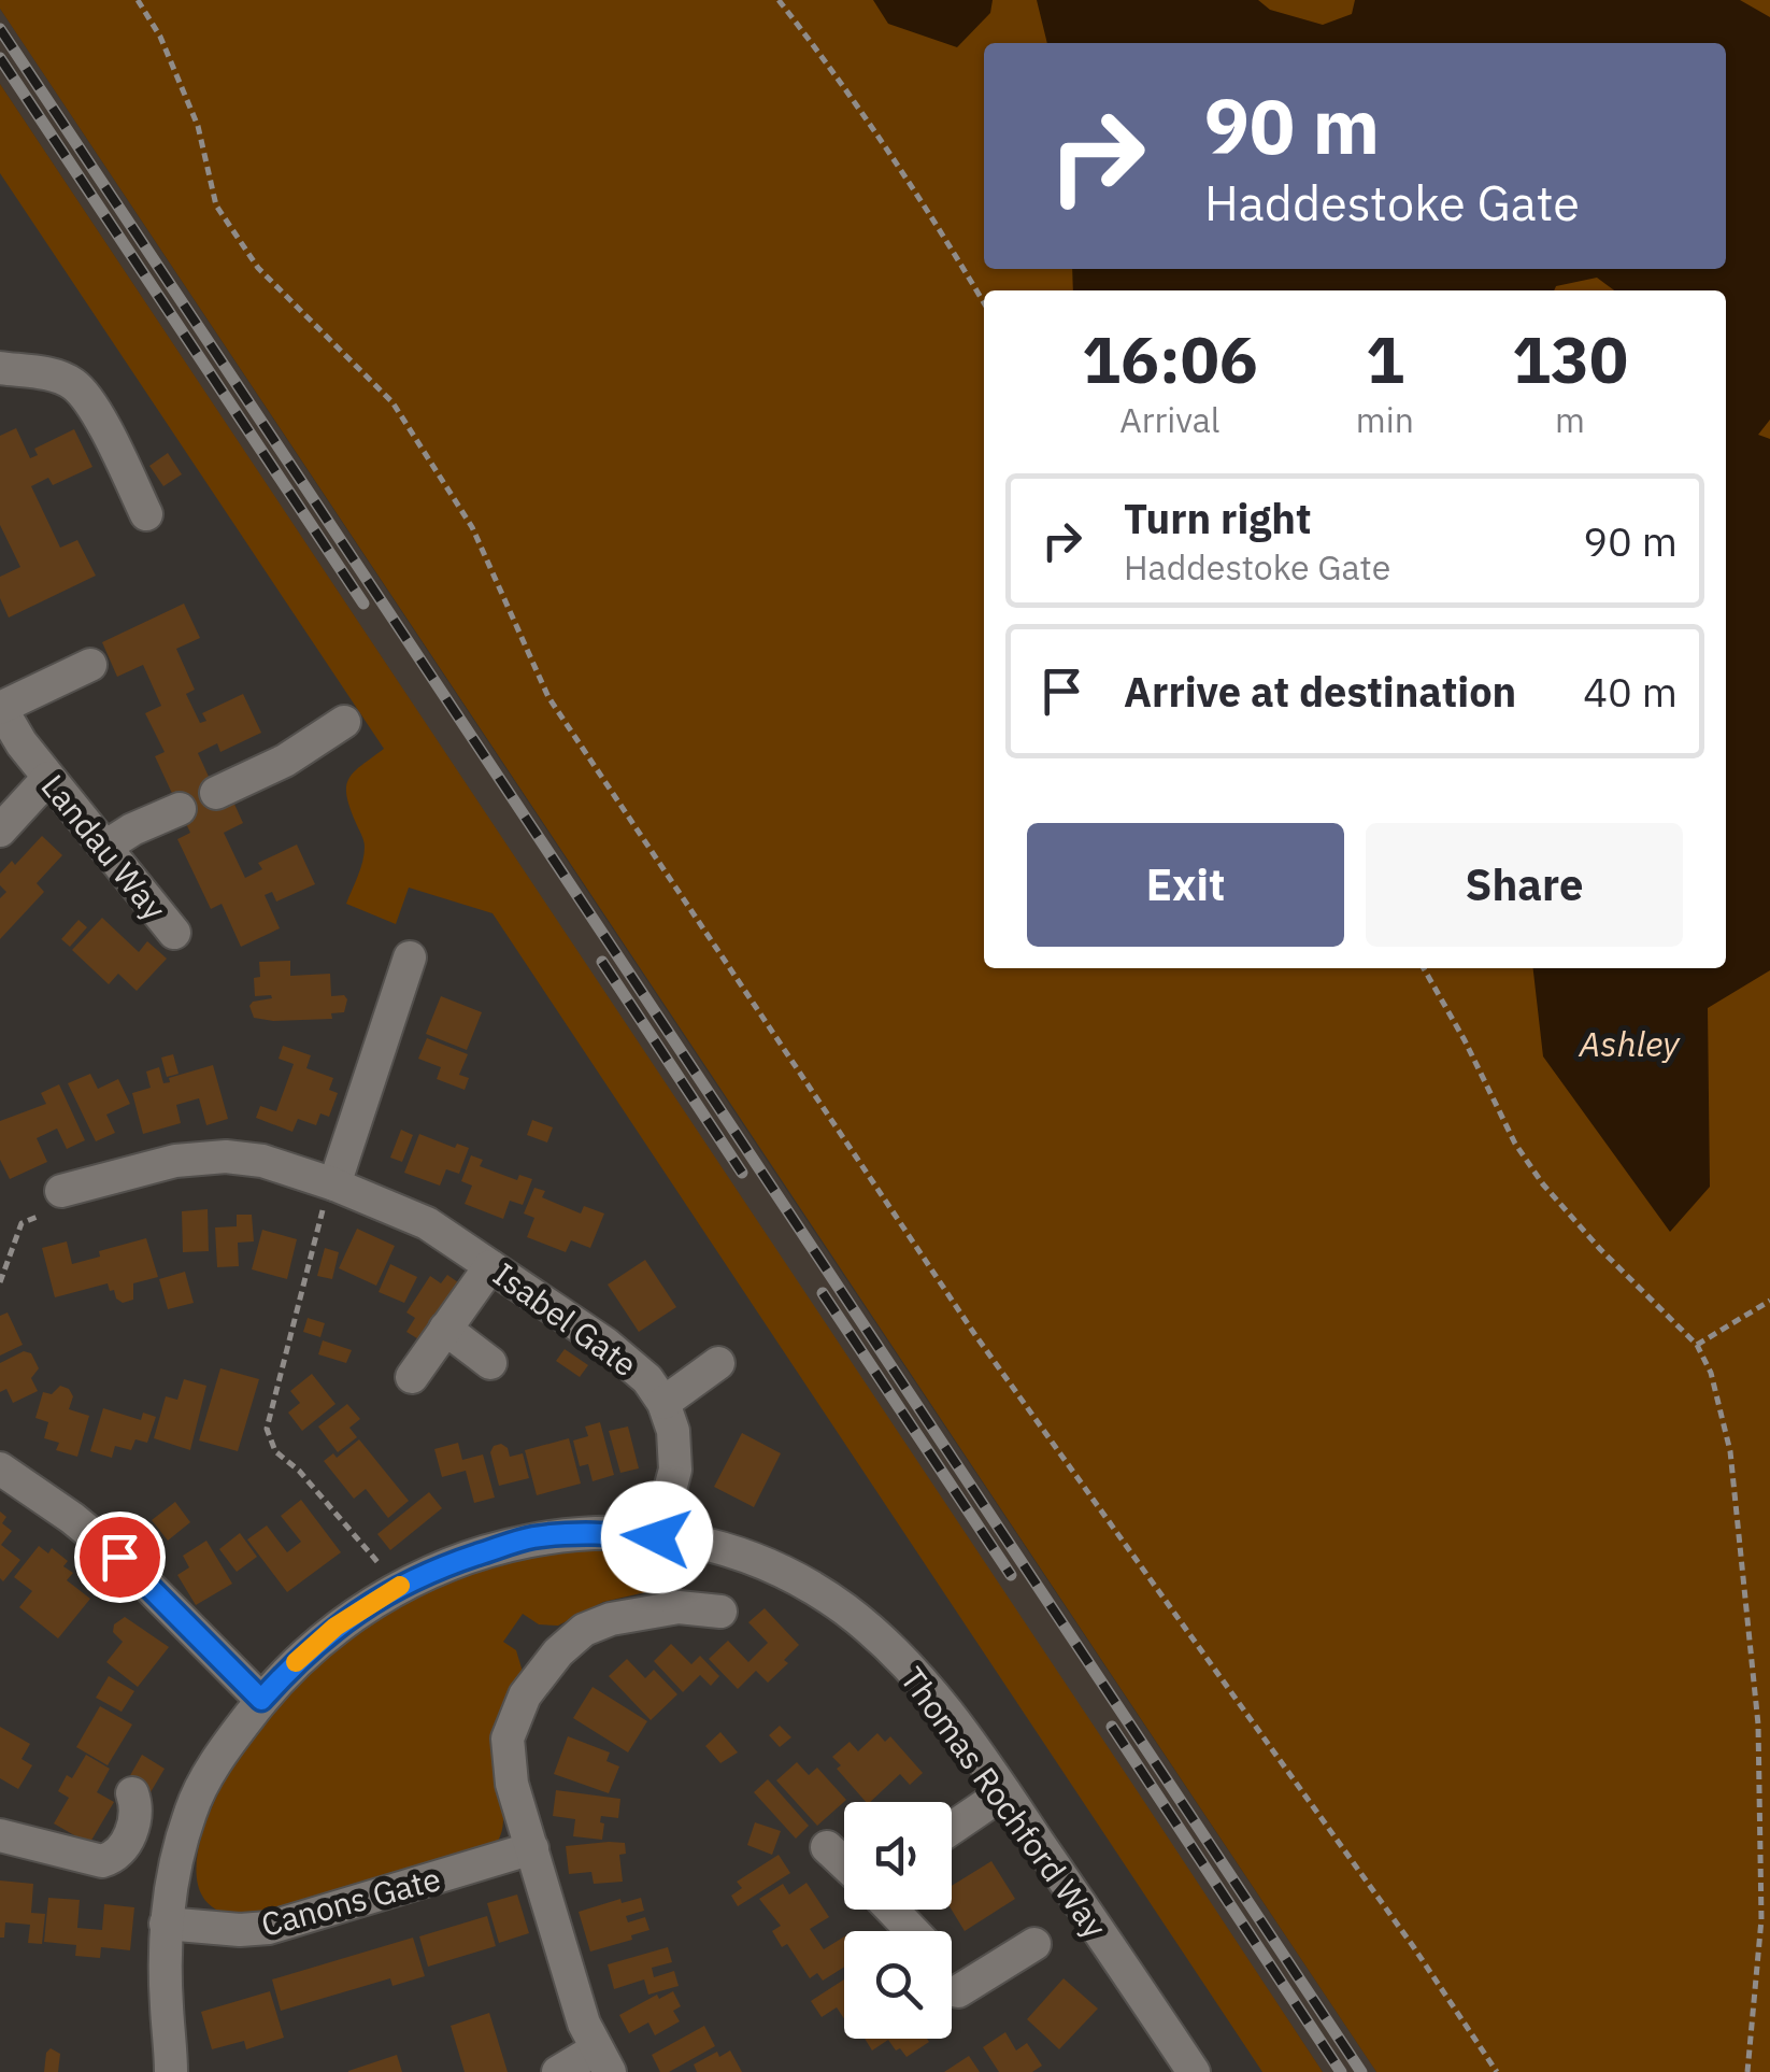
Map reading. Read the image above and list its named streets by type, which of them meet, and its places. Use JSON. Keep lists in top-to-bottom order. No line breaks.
{"streets":{"street":["Landau Way","Isabel Gate","Thomas Rochford Way","Canons Gate"]},"crossings":[["Isabel Gate","Thomas Rochford Way"],["Thomas Rochford Way","Canons Gate"]],"water":["Ashley"],"page":{"turn":["90 m","Haddestoke Gate"],"eta":["16:06","Arrival","1","min","130","m"],"list":[{"name":"Turn right","note":"Haddestoke Gate","value":"90 m"},{"name":"Arrive at destination","value":"40 m"}],"buttons":["Exit","Share"]}}
